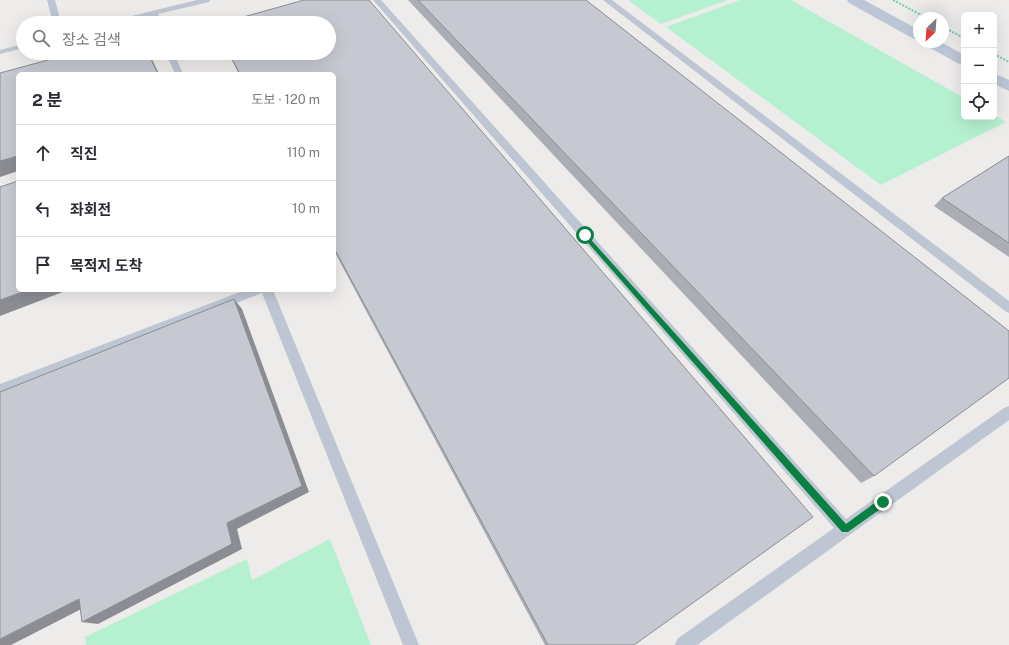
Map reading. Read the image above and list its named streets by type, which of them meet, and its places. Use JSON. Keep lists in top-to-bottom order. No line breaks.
{"north":"bottom left","page":{"map_buttons":["+","−"],"search":"장소 검색","heading":["2 분","도보 · 120 m"],"list":[["직진","110 m"],["좌회전","10 m"],"목적지 도착"]}}
